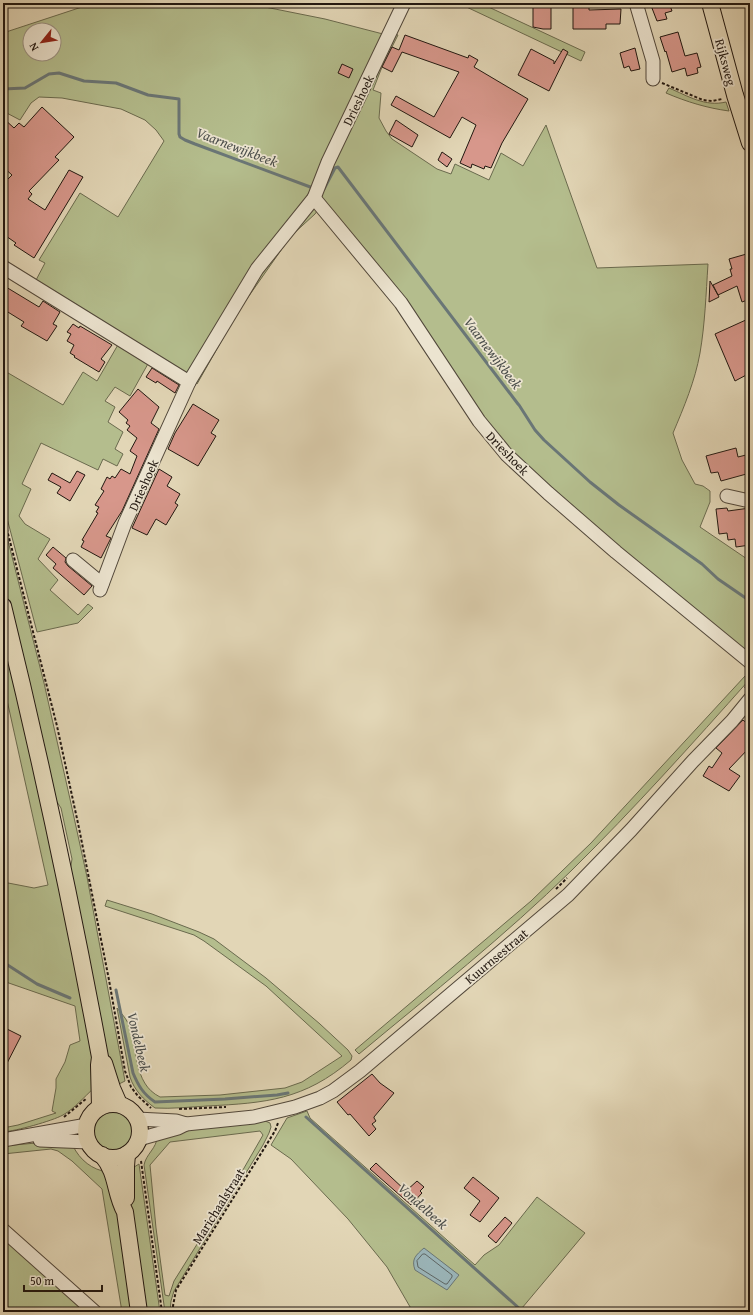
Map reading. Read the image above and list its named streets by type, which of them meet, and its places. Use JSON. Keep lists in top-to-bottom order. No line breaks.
{"streets":{"main road":["Rijksweg"],"street":["Drieshoek","Kuurnsestraat"],"path":["Marichaalstraat"]},"crossings":[["Kuurnsestraat","Marichaalstraat"]],"water":["Vaarnewijkbeek","Vondelbeek"],"scale_bar":"50 m","north":"bottom left"}
